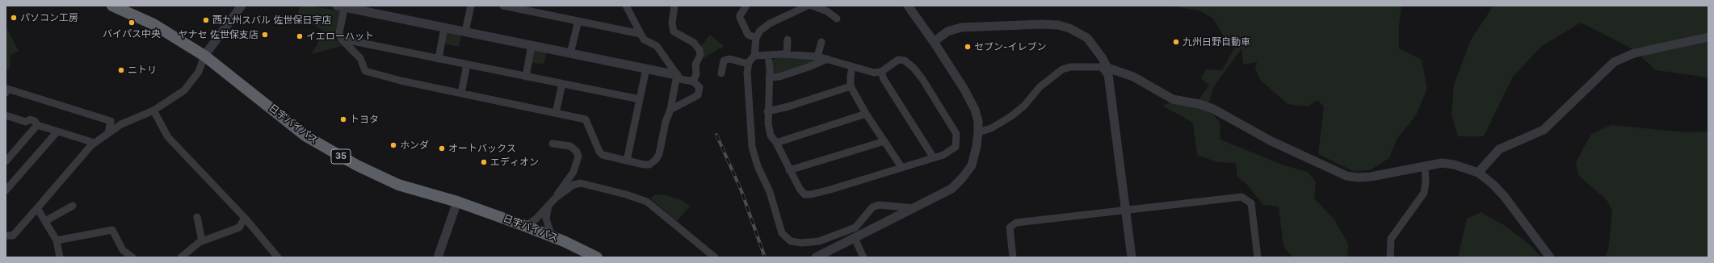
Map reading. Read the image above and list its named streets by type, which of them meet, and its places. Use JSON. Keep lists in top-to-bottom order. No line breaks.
{"streets":{"highway":["日宇バイパス","35"]},"places":["パソコン工房","西九州スバル 佐世保日宇店","バイパス中央","ヤナセ 佐世保支店","イエローハット","九州日野自動車","セブン-イレブン","ニトリ","トヨタ","ホンダ","オートバックス","エディオン"]}
